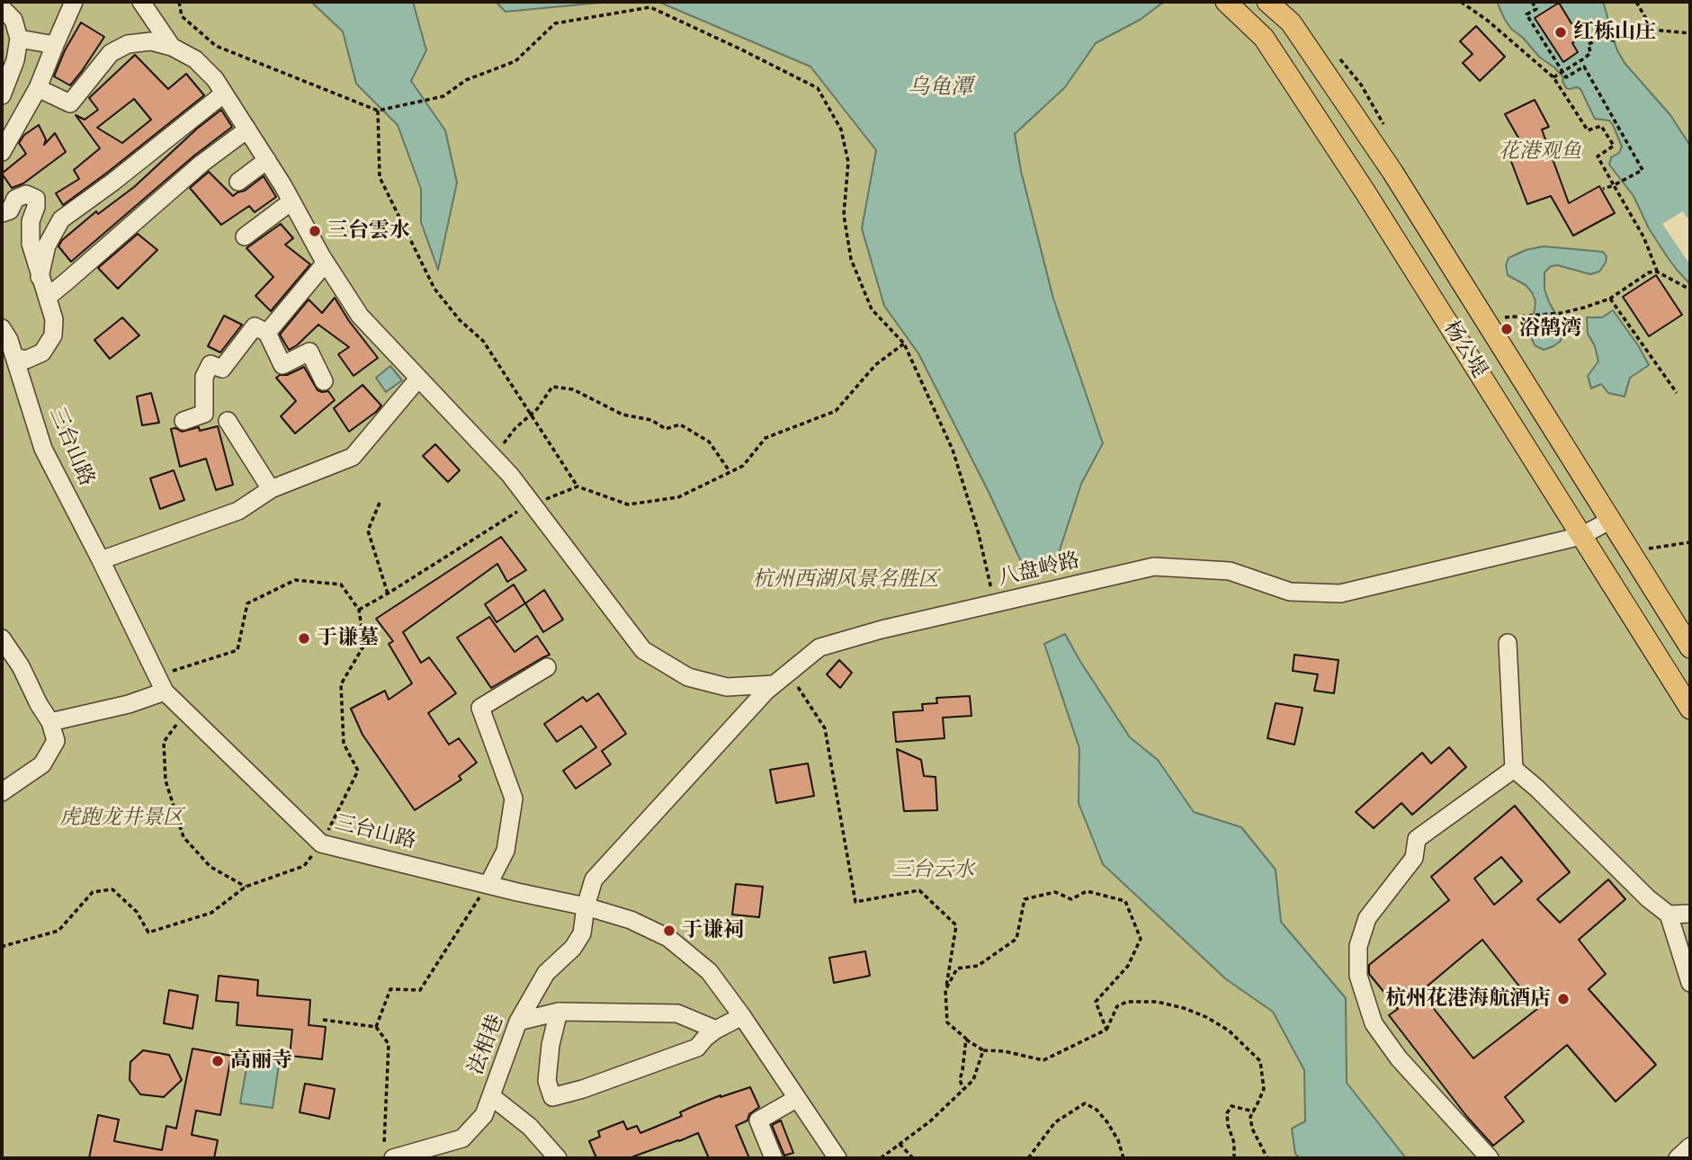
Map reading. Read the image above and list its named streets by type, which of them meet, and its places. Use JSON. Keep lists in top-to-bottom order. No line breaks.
{"streets":{"main road":["杨公堤"],"street":["三台山路","八盘岭路","法相巷"]},"crossings":[["杨公堤","八盘岭路"],["三台山路","八盘岭路"],["三台山路","法相巷"],["八盘岭路","法相巷"]],"water":["乌龟潭"],"parks":["花港观鱼","杭州西湖风景名胜区","虎跑龙井景区","三台云水"],"places":["红栎山庄","三台雲水","浴鹄湾","于谦墓","于谦祠","杭州花港海航酒店","高丽寺"]}
